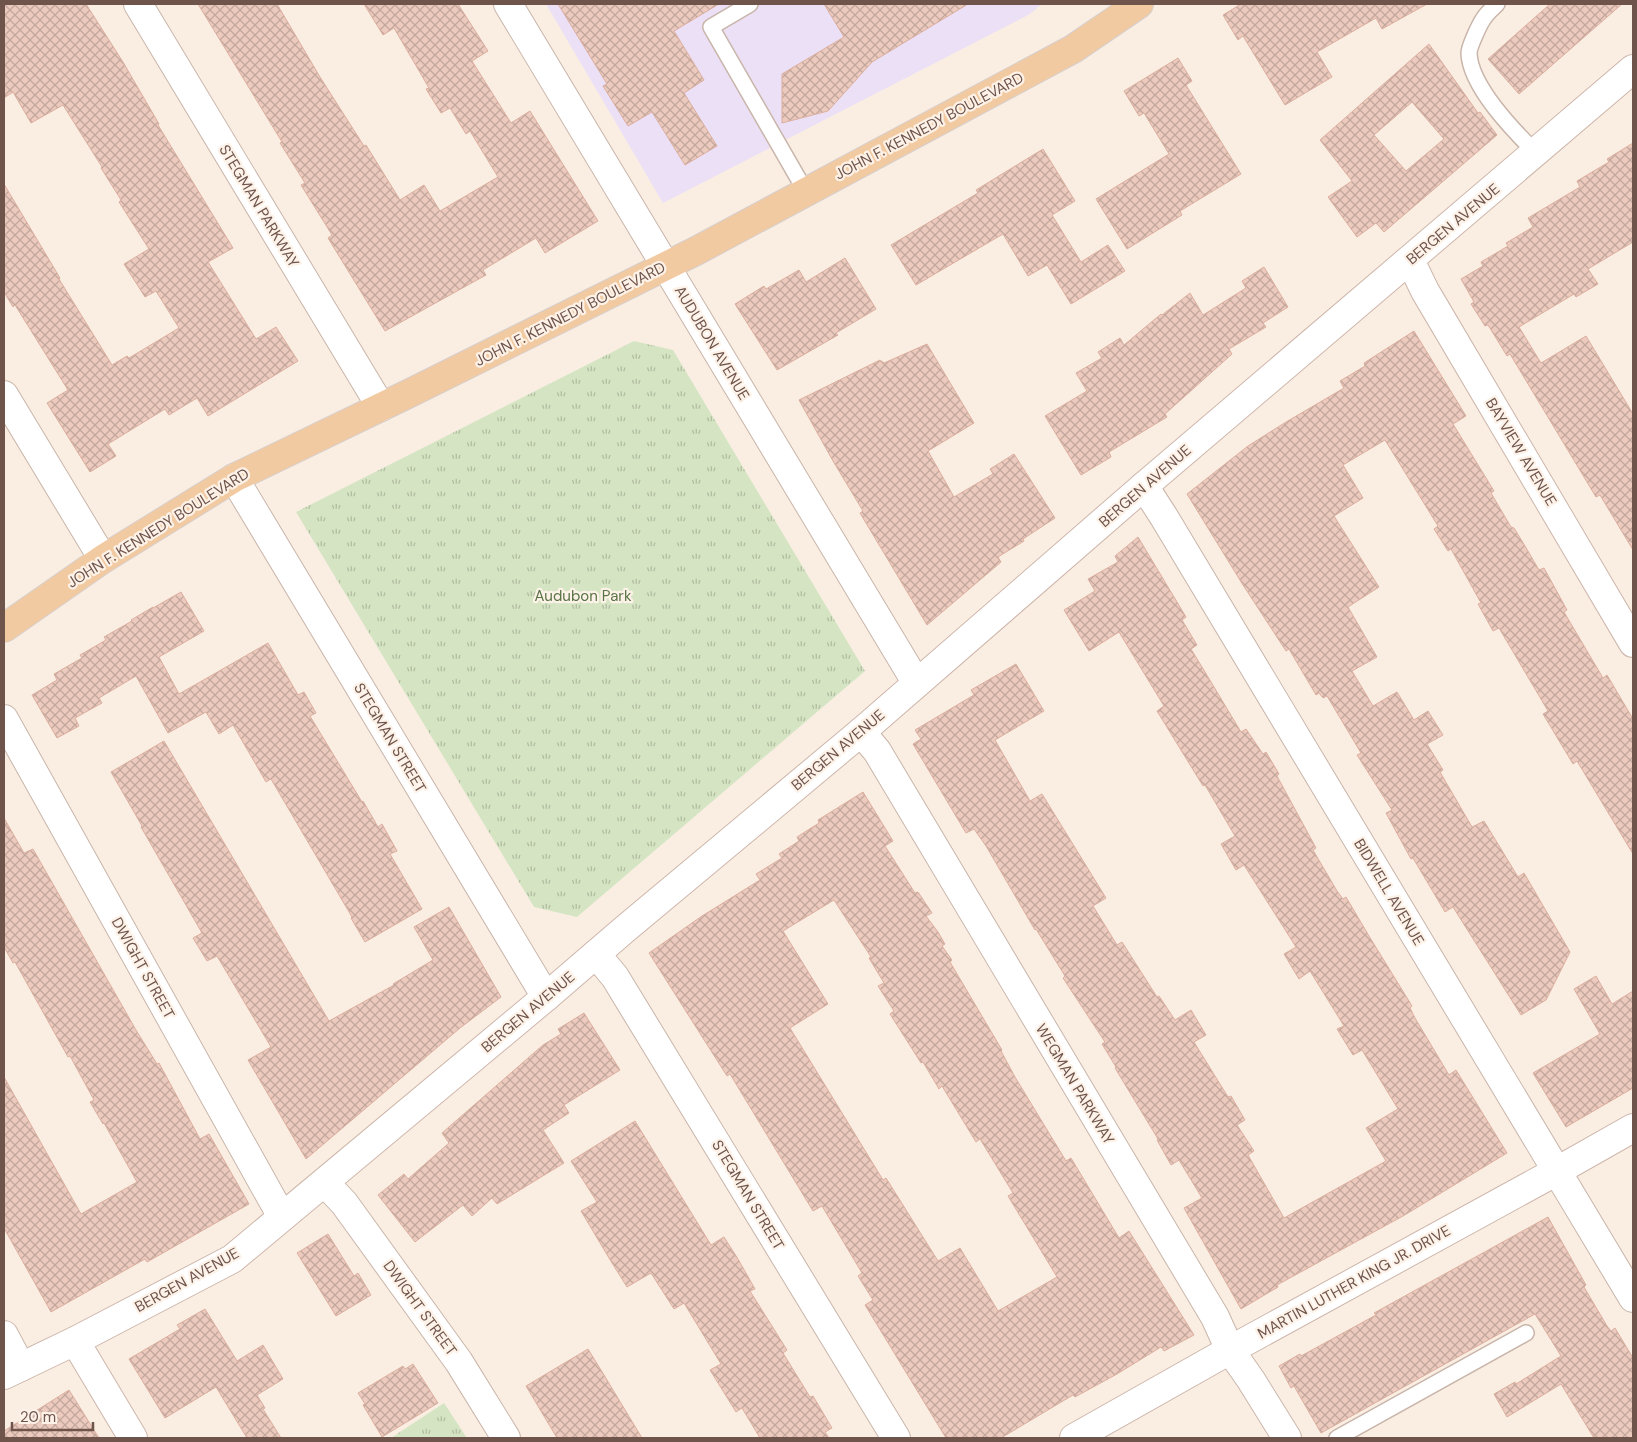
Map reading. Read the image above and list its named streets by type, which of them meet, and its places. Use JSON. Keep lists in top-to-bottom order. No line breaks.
{"streets":{"main road":["JOHN F. KENNEDY BOULEVARD"],"street":["STEGMAN PARKWAY","BERGEN AVENUE","AUDUBON AVENUE","BAYVIEW AVENUE","STEGMAN STREET","BIDWELL AVENUE","DWIGHT STREET","WEGMAN PARKWAY","MARTIN LUTHER KING JR. DRIVE"]},"crossings":[["JOHN F. KENNEDY BOULEVARD","STEGMAN PARKWAY"],["JOHN F. KENNEDY BOULEVARD","AUDUBON AVENUE"],["JOHN F. KENNEDY BOULEVARD","STEGMAN STREET"],["BERGEN AVENUE","AUDUBON AVENUE"],["BERGEN AVENUE","BAYVIEW AVENUE"],["BERGEN AVENUE","STEGMAN STREET"],["BERGEN AVENUE","BIDWELL AVENUE"],["BERGEN AVENUE","DWIGHT STREET"],["BERGEN AVENUE","WEGMAN PARKWAY"],["BIDWELL AVENUE","MARTIN LUTHER KING JR. DRIVE"],["WEGMAN PARKWAY","MARTIN LUTHER KING JR. DRIVE"]],"parks":["Audubon Park"],"scale_bar":"20 m"}
